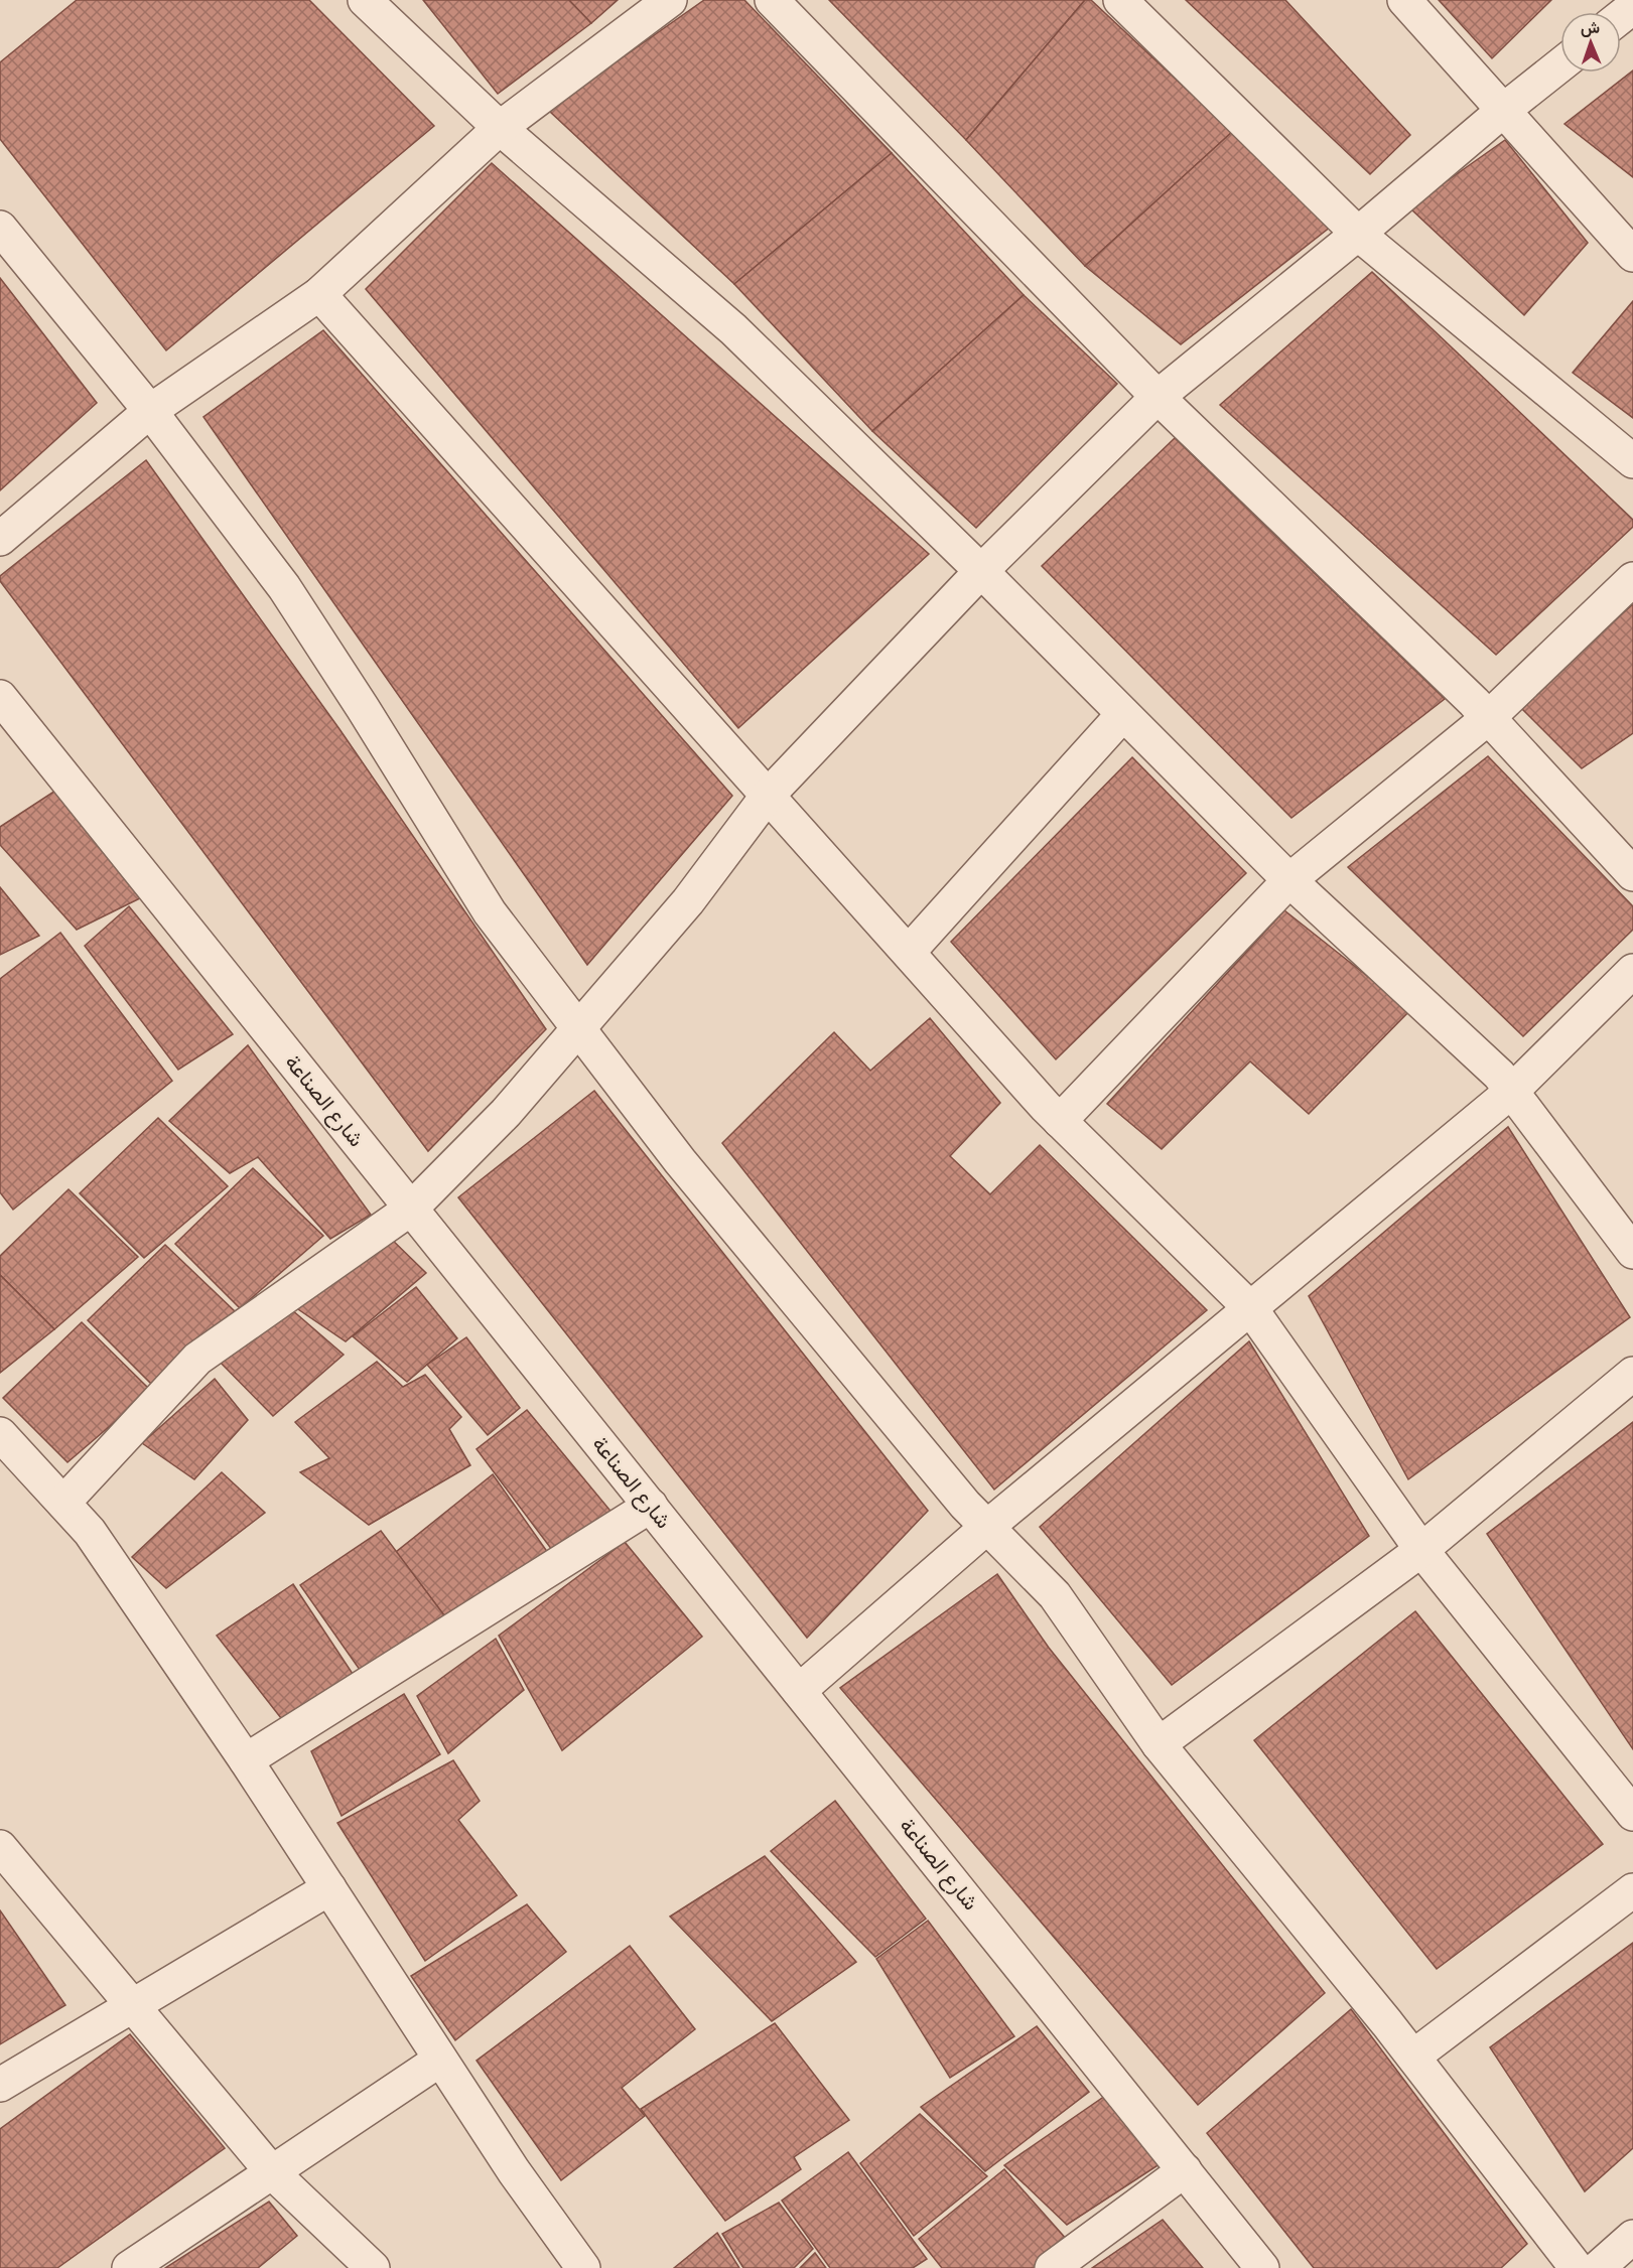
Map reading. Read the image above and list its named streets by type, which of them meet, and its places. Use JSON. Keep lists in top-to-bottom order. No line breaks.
{"streets":{"street":["شارع الصناعة"]},"north":"top"}
